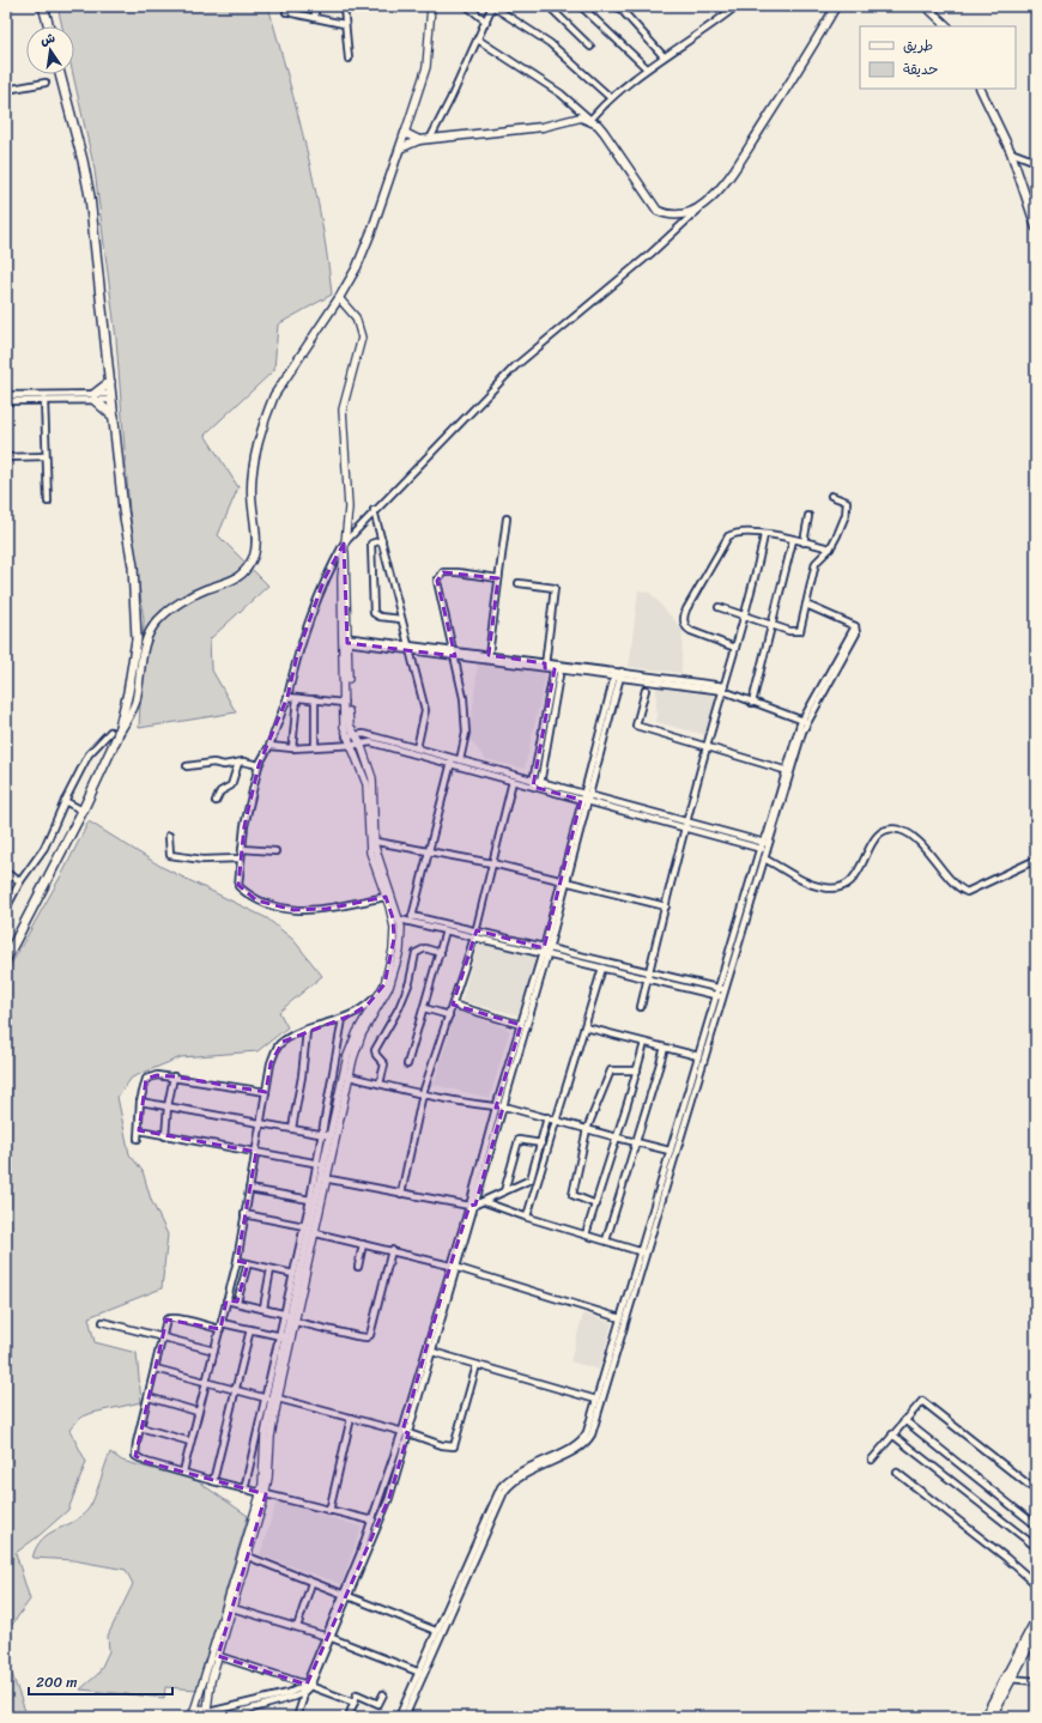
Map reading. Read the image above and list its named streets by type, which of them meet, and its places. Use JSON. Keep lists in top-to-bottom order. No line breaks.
{"legend":["طريق","حديقة"],"scale_bar":"200 m","north":"top"}
